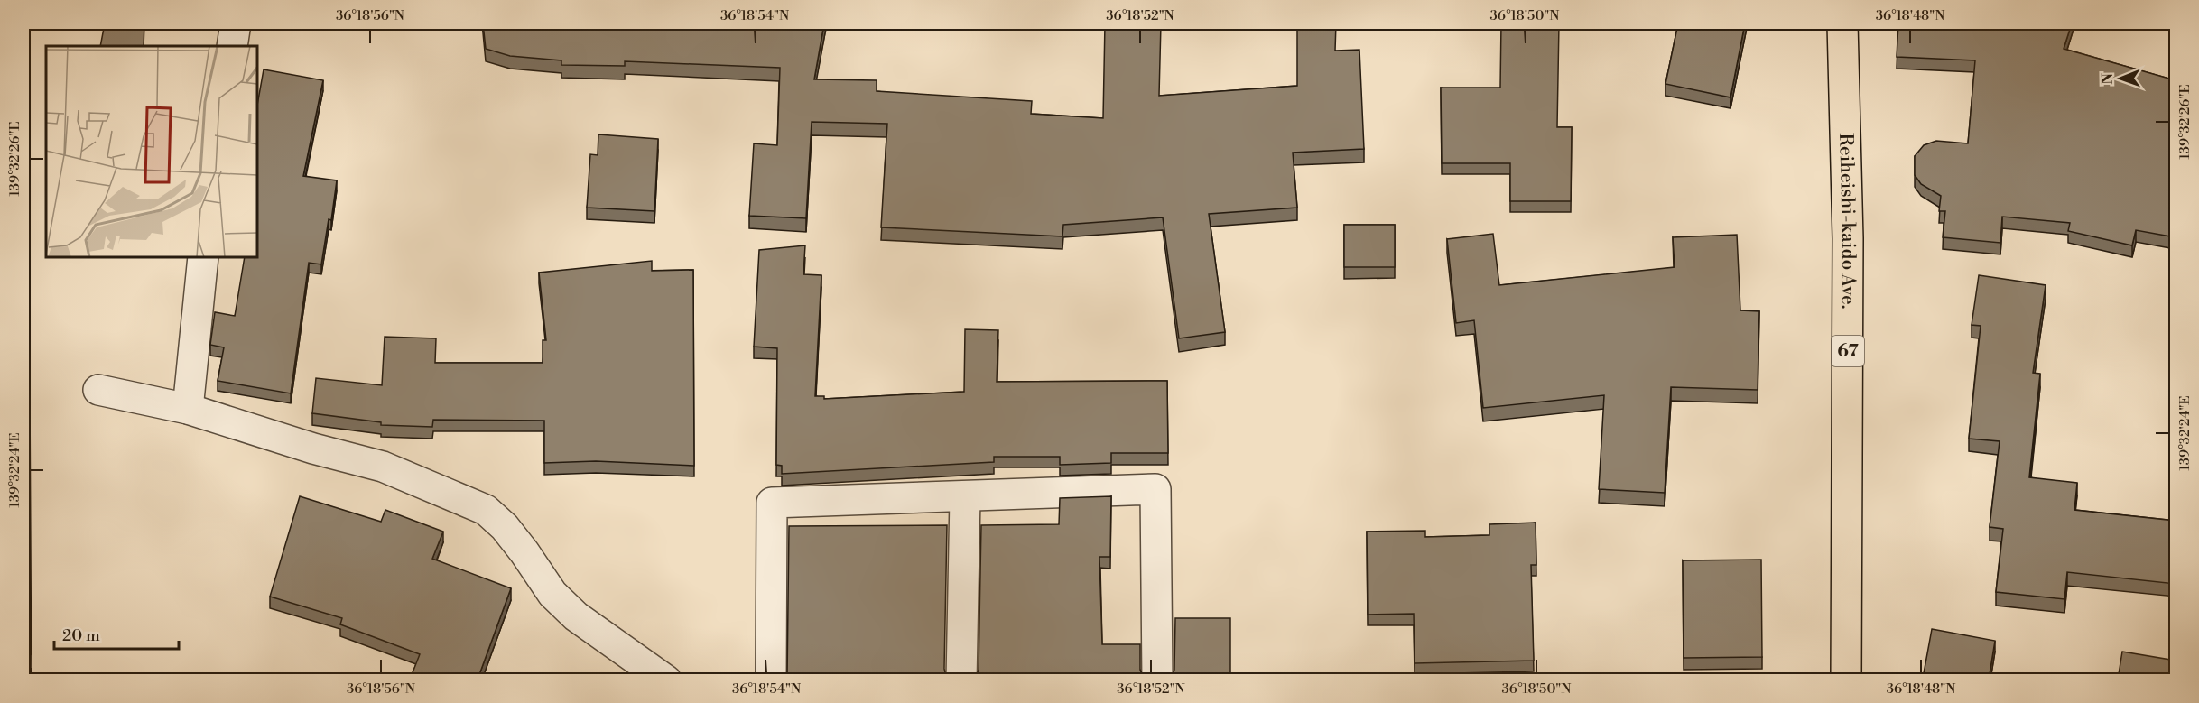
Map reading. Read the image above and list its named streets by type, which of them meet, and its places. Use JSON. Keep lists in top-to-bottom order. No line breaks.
{"streets":{"main road":["Reiheishi-kaido Ave.","67"]},"scale_bar":"20 m","north":"left","coordinates":["36°18'56\"N","36°18'54\"N","36°18'52\"N","36°18'50\"N","36°18'48\"N","139°32'26\"E","139°32'24\"E"]}
